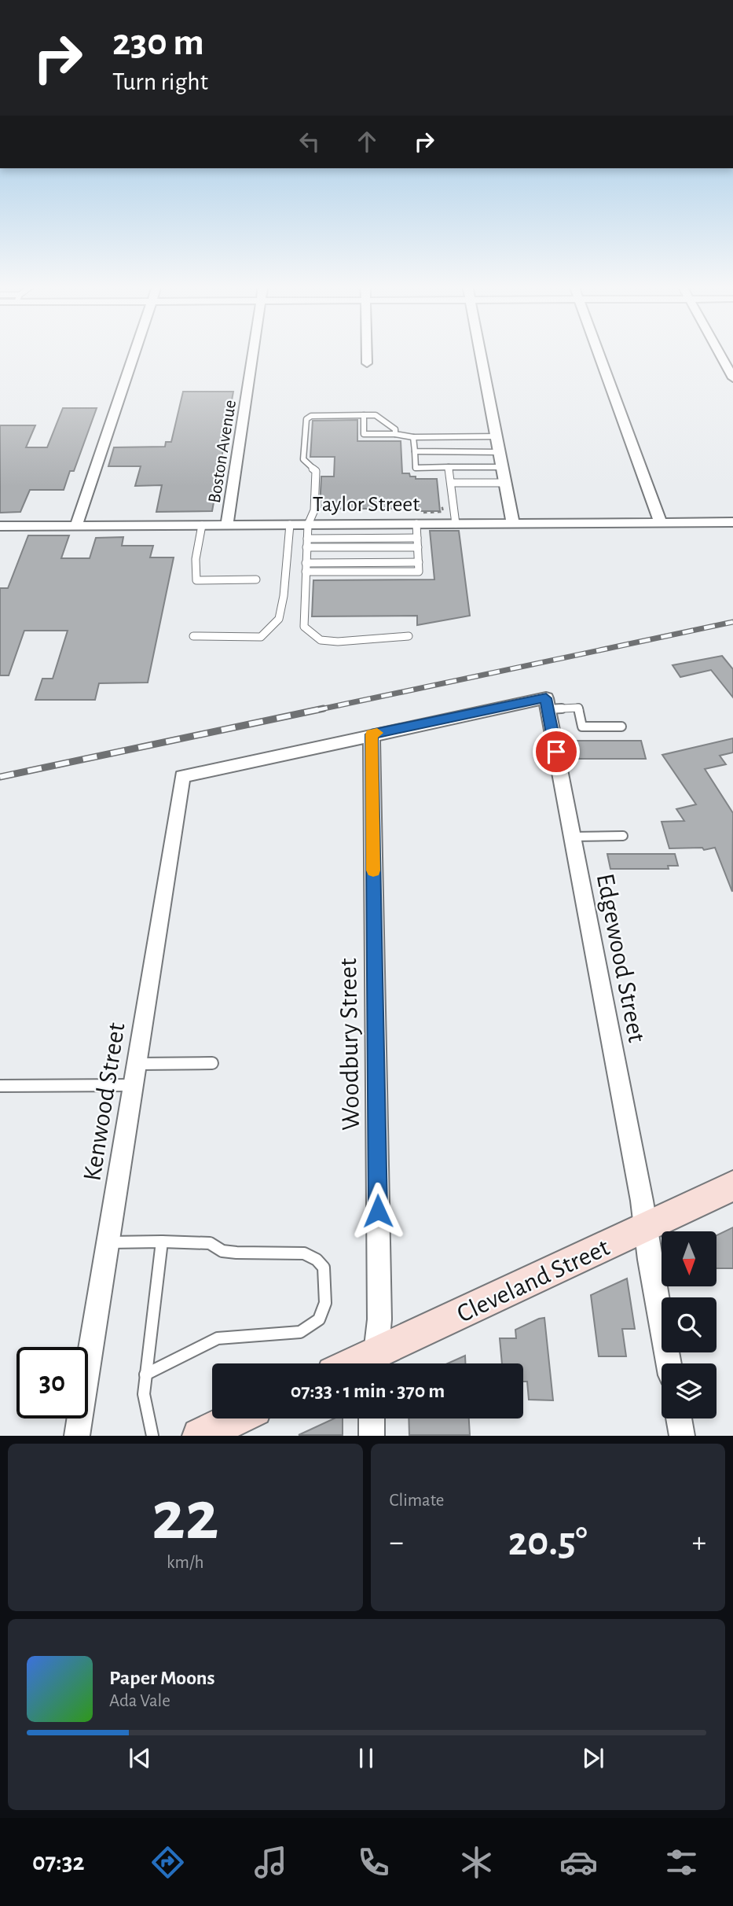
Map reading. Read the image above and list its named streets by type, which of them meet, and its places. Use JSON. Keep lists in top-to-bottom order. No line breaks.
{"streets":{"main road":["Cleveland Street"],"street":["Boston Avenue","Taylor Street","Edgewood Street","Woodbury Street","Kenwood Street"]},"crossings":[["Boston Avenue","Taylor Street"],["Edgewood Street","Cleveland Street"],["Woodbury Street","Kenwood Street"],["Woodbury Street","Cleveland Street"]],"north":"bottom","page":{"turn":["230 m","Turn right"],"limit":"30","trip":"07:33 · 1 min · 370 m","tile":[["22","km/h"],"Climate"],"heat":["−","20.5°","+"],"song":["Paper Moons","Ada Vale"],"tabs":"07:32"}}
